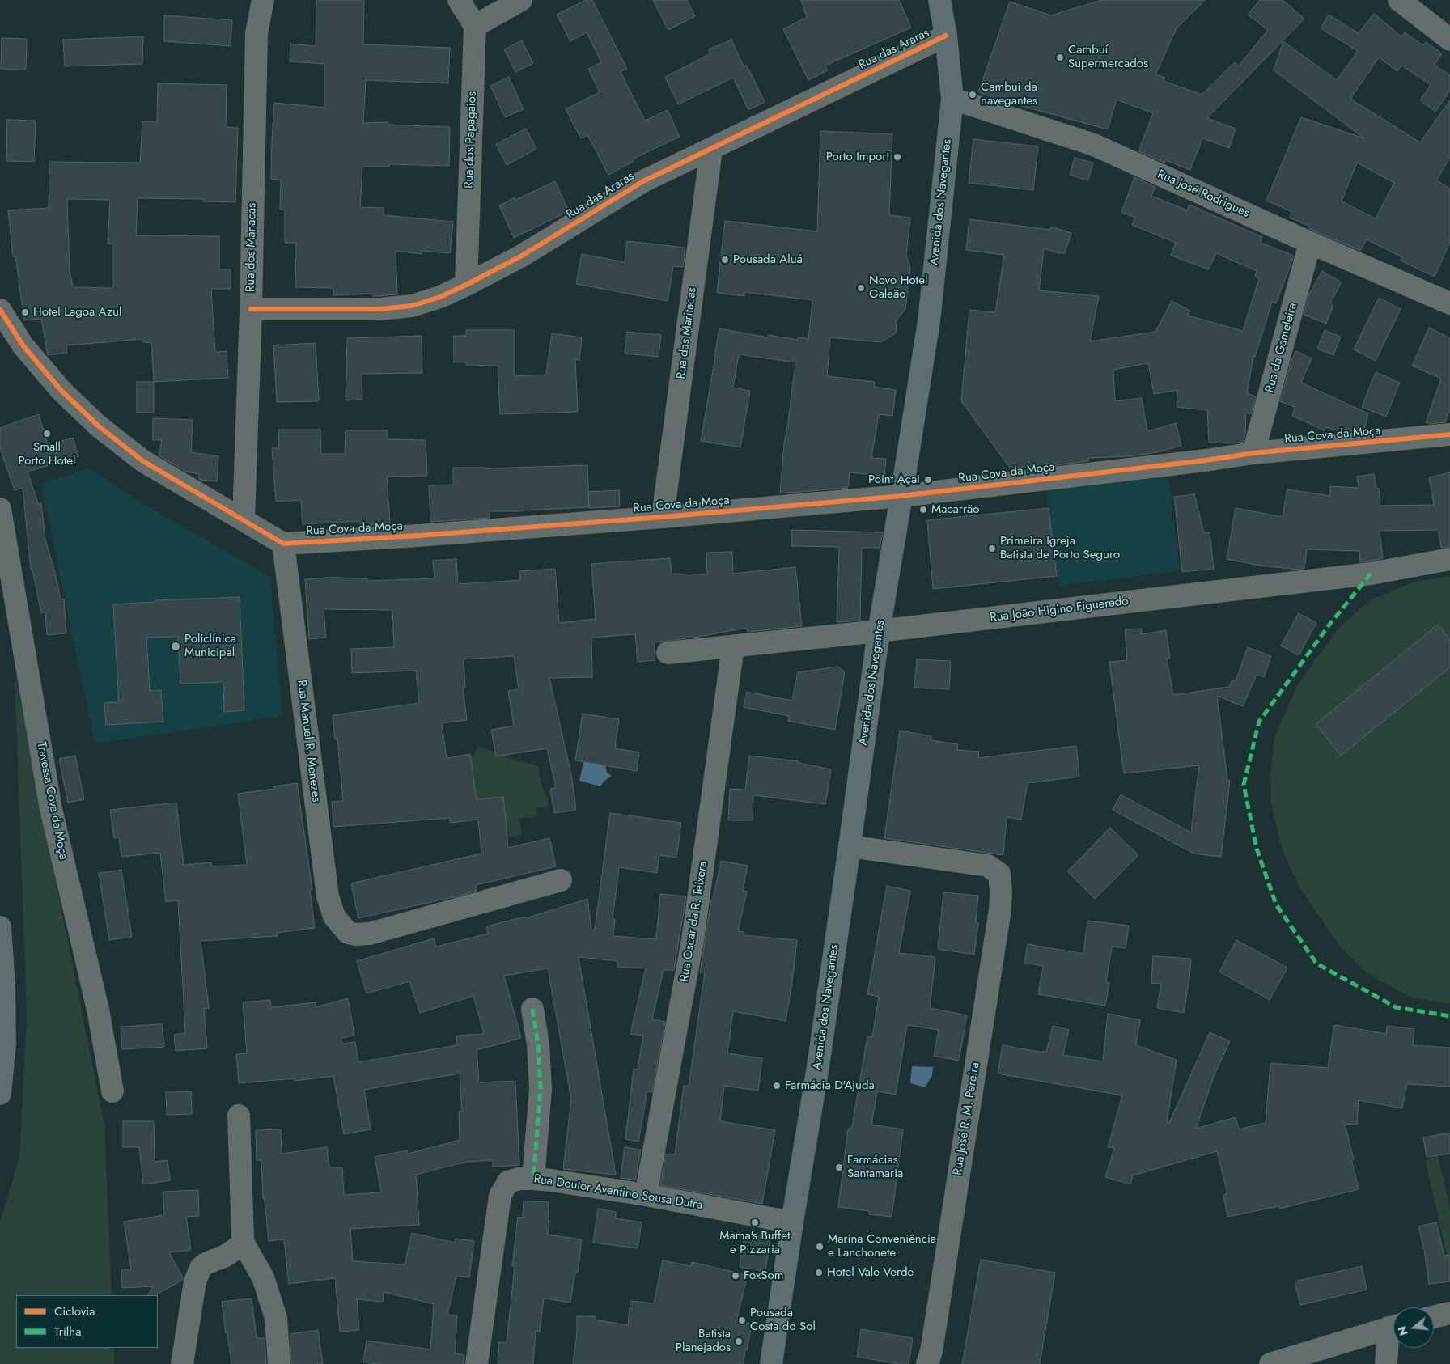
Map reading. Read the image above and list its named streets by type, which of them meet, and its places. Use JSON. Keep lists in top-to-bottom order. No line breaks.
{"streets":{"main road":["Avenida dos Navegantes"],"street":["Rua das Araras","Rua dos Papagaios","Rua José Rodrigues","Rua dos Manacas","Rua das Maritacas","Rua da Gameleira","Rua Cova da Moça","Rua João Higino Figueredo","Rua Manuel R. Menezes","Travessa Cova da Moça","Rua Oscar da R. Teixera","Rua José R. M. Pereira","Rua Doutor Aventino Sousa Dutra"]},"crossings":[["Rua das Araras","Rua dos Papagaios"],["Rua das Araras","Avenida dos Navegantes"],["Rua das Araras","Rua dos Manacas"],["Rua das Araras","Rua das Maritacas"],["Rua José Rodrigues","Avenida dos Navegantes"],["Rua José Rodrigues","Rua da Gameleira"],["Avenida dos Navegantes","Rua Cova da Moça"],["Avenida dos Navegantes","Rua João Higino Figueredo"],["Avenida dos Navegantes","Rua José R. M. Pereira"],["Avenida dos Navegantes","Rua Doutor Aventino Sousa Dutra"],["Rua das Maritacas","Rua Cova da Moça"],["Rua da Gameleira","Rua Cova da Moça"],["Rua Cova da Moça","Rua Manuel R. Menezes"],["Rua João Higino Figueredo","Rua Oscar da R. Teixera"],["Rua Oscar da R. Teixera","Rua Doutor Aventino Sousa Dutra"]],"places":["Cambuí Supermercados","Cambui da navegantes","Porto Import","Pousada Aluá","Novo Hotel Galeão","Hotel Lagoa Azul","Small Porto Hotel","Point Açai","Macarrão","Primeira Igreja Batista de Porto Seguro","Policlínica Municipal","Farmácia D'Ajuda","Farmácias Santamaria","Mama's Buffet e Pizzaria","Marina Conveniência e Lanchonete","Hotel Vale Verde","FoxSom","Pousada Costa do Sol","Batista Planejados"],"legend":["Ciclovia","Trilha"],"north":"left"}
